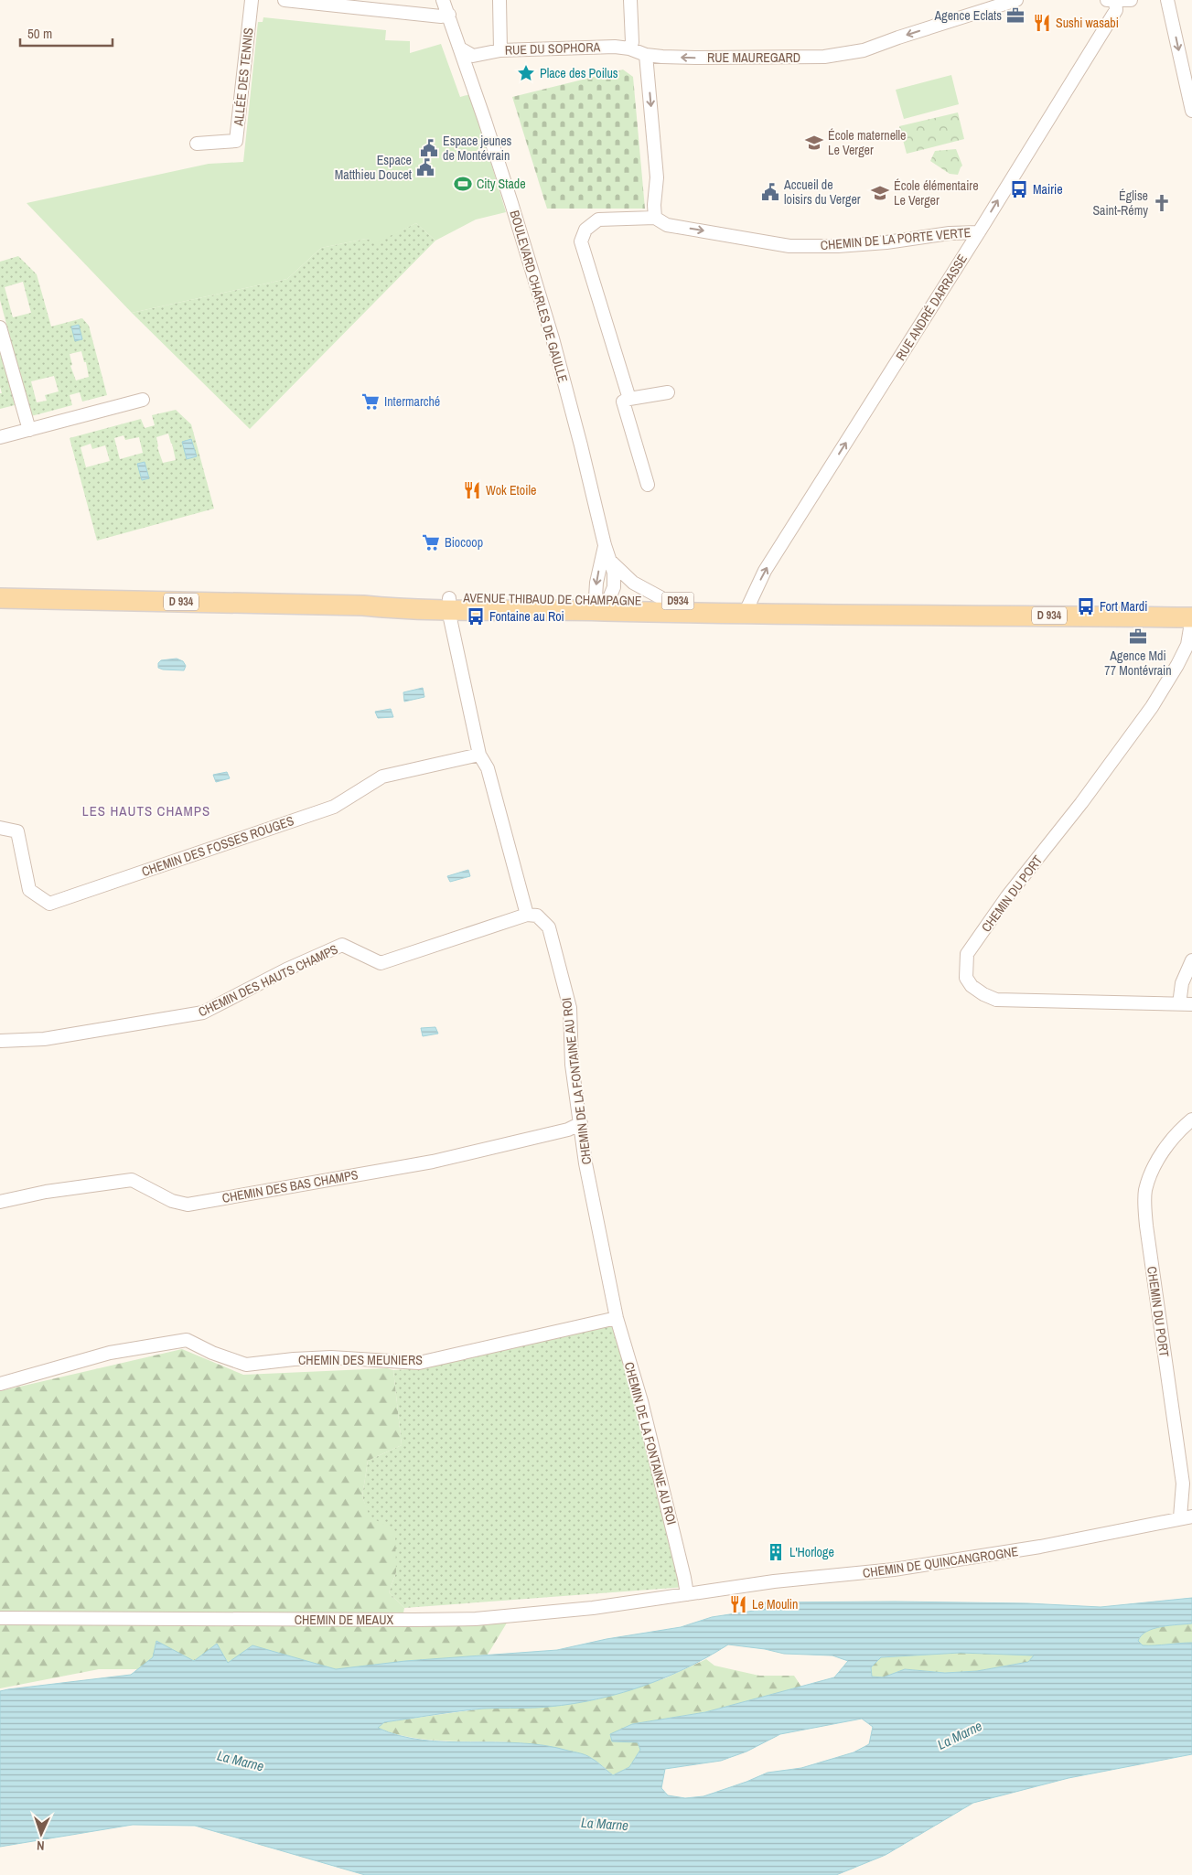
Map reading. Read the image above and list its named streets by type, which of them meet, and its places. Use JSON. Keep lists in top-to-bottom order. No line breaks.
{"streets":{"main road":["AVENUE THIBAUD DE CHAMPAGNE","D934","D 934"],"street":["RUE DU SOPHORA","RUE MAUREGARD","ALLÉE DES TENNIS","CHEMIN DE LA PORTE VERTE","BOULEVARD CHARLES DE GAULLE","RUE ANDRÉ DARRASSE","CHEMIN DES FOSSES ROUGES","CHEMIN DU PORT","CHEMIN DES HAUTS CHAMPS","CHEMIN DE LA FONTAINE AU ROI","CHEMIN DES BAS CHAMPS","CHEMIN DES MEUNIERS","CHEMIN DE QUINCANGROGNE","CHEMIN DE MEAUX"]},"crossings":[["RUE DU SOPHORA","RUE MAUREGARD"],["RUE DU SOPHORA","BOULEVARD CHARLES DE GAULLE"],["CHEMIN DE LA PORTE VERTE","RUE ANDRÉ DARRASSE"],["BOULEVARD CHARLES DE GAULLE","AVENUE THIBAUD DE CHAMPAGNE"],["RUE ANDRÉ DARRASSE","AVENUE THIBAUD DE CHAMPAGNE"],["AVENUE THIBAUD DE CHAMPAGNE","CHEMIN DU PORT"],["CHEMIN DU PORT","CHEMIN DE QUINCANGROGNE"],["CHEMIN DES HAUTS CHAMPS","CHEMIN DE LA FONTAINE AU ROI"],["CHEMIN DE LA FONTAINE AU ROI","CHEMIN DES BAS CHAMPS"],["CHEMIN DE LA FONTAINE AU ROI","CHEMIN DES MEUNIERS"],["CHEMIN DE LA FONTAINE AU ROI","CHEMIN DE QUINCANGROGNE"],["CHEMIN DE LA FONTAINE AU ROI","CHEMIN DE MEAUX"],["CHEMIN DE QUINCANGROGNE","CHEMIN DE MEAUX"]],"one_way":["RUE MAUREGARD","CHEMIN DE LA PORTE VERTE","RUE ANDRÉ DARRASSE"],"districts":["LES HAUTS CHAMPS"],"water":["La Marne"],"places":{"office":["Agence Eclats","Agence Mdi 77 Montévrain"],"restaurant":["Sushi wasabi","Wok Etoile","Le Moulin"],"place":["Place des Poilus"],"school or university":["École maternelle Le Verger","École élémentaire Le Verger"],"public building":["Espace jeunes de Montévrain","Espace Matthieu Doucet","Accueil de loisirs du Verger"],"sports":["City Stade"],"bus stop":["Mairie","Fort Mardi","Fontaine au Roi"],"church":["Église Saint-Rémy"],"supermarket":["Intermarché","Biocoop"],"building":["L'Horloge"]},"scale_bar":"50 m","north":"bottom"}
